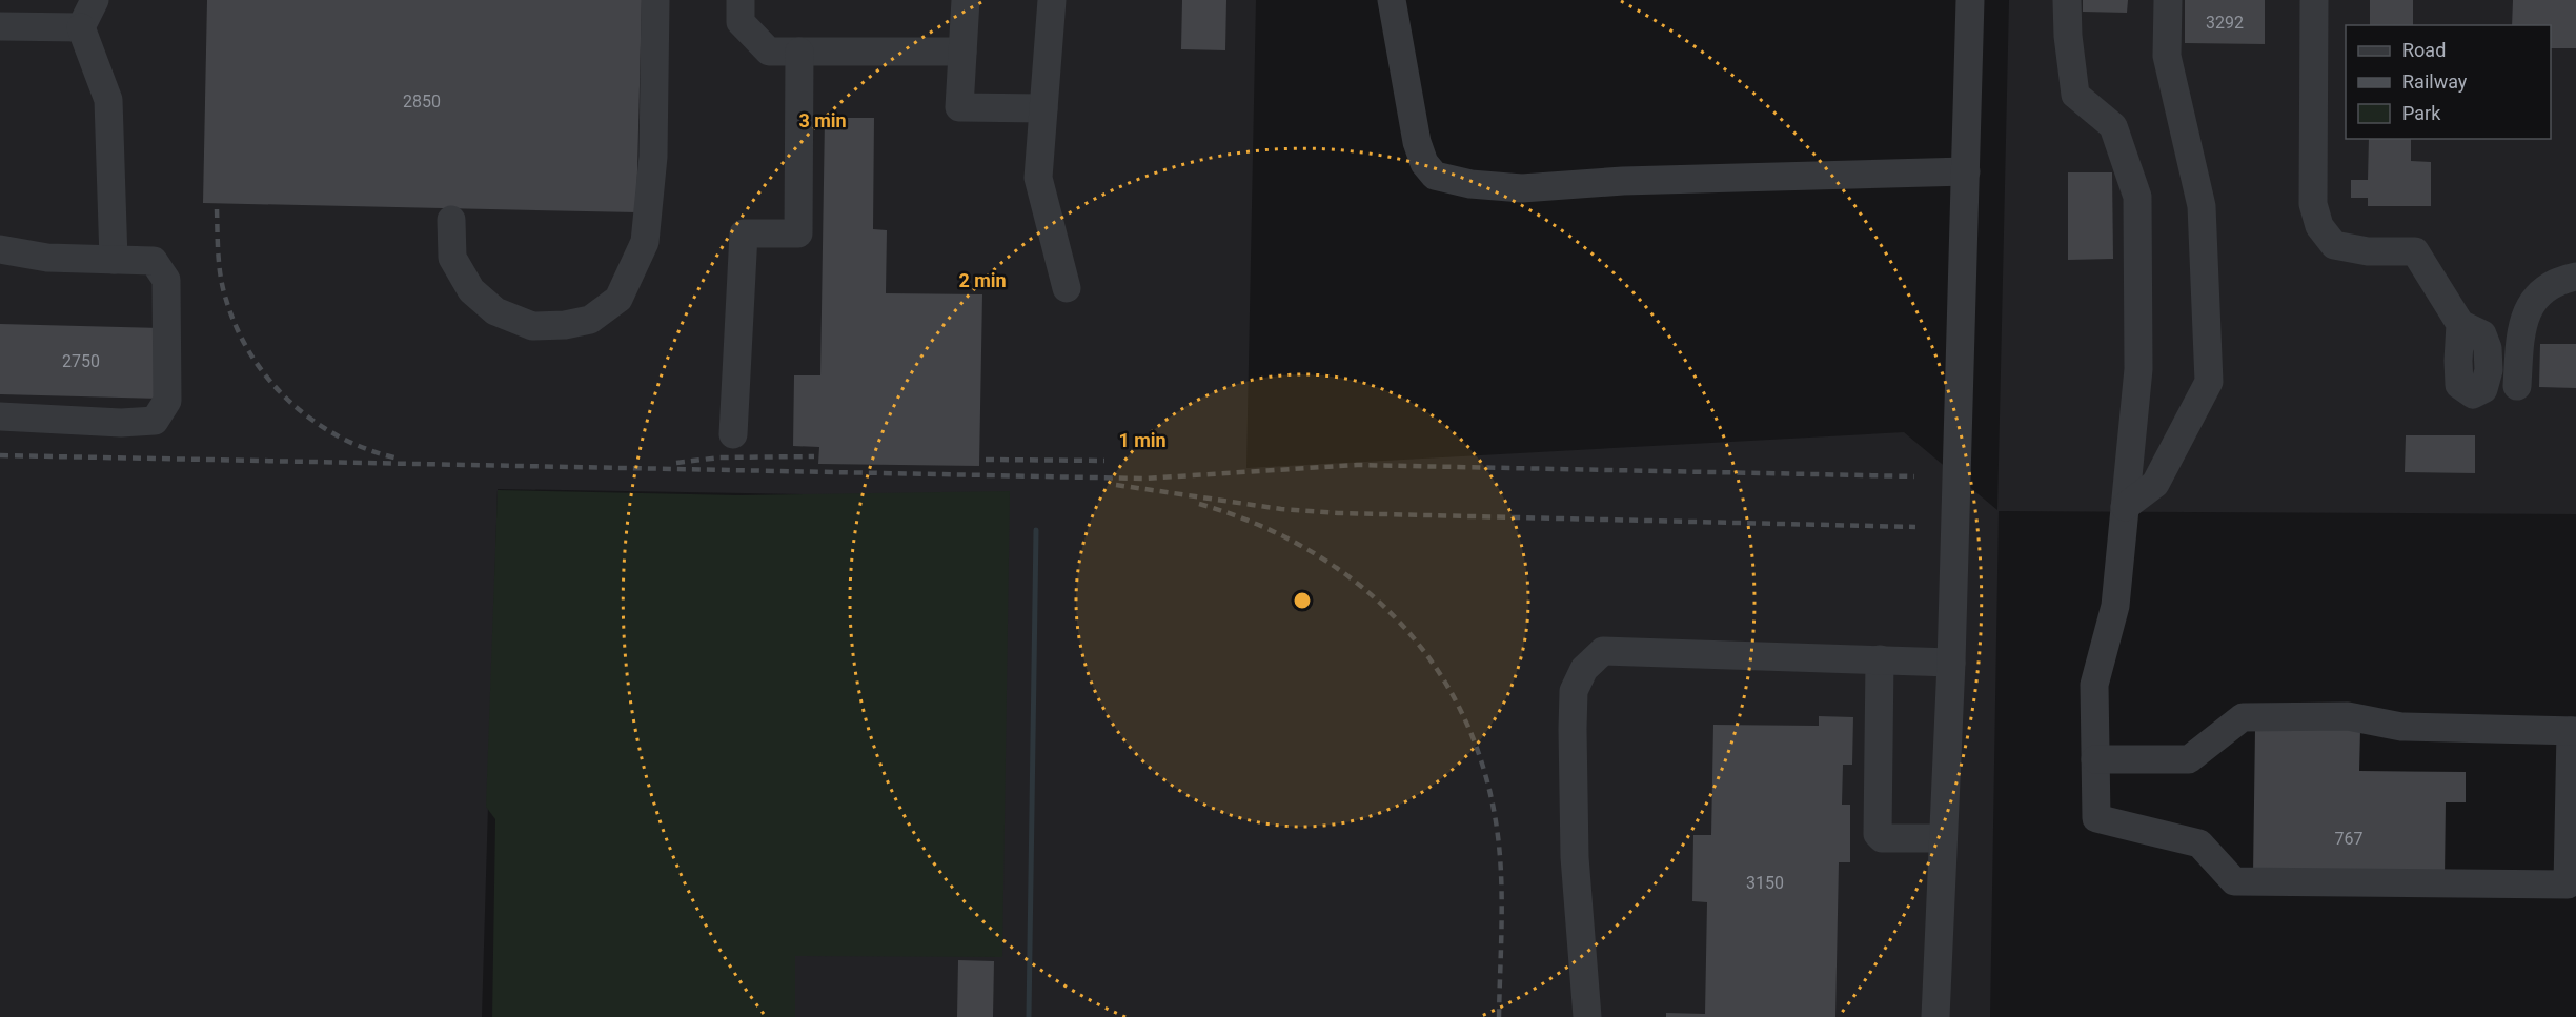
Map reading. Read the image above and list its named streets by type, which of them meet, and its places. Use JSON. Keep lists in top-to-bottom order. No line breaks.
{"house_numbers":["3292","2850","2750","767","3150"],"legend":["Road","Railway","Park"],"rings":["3 min","2 min","1 min"]}
